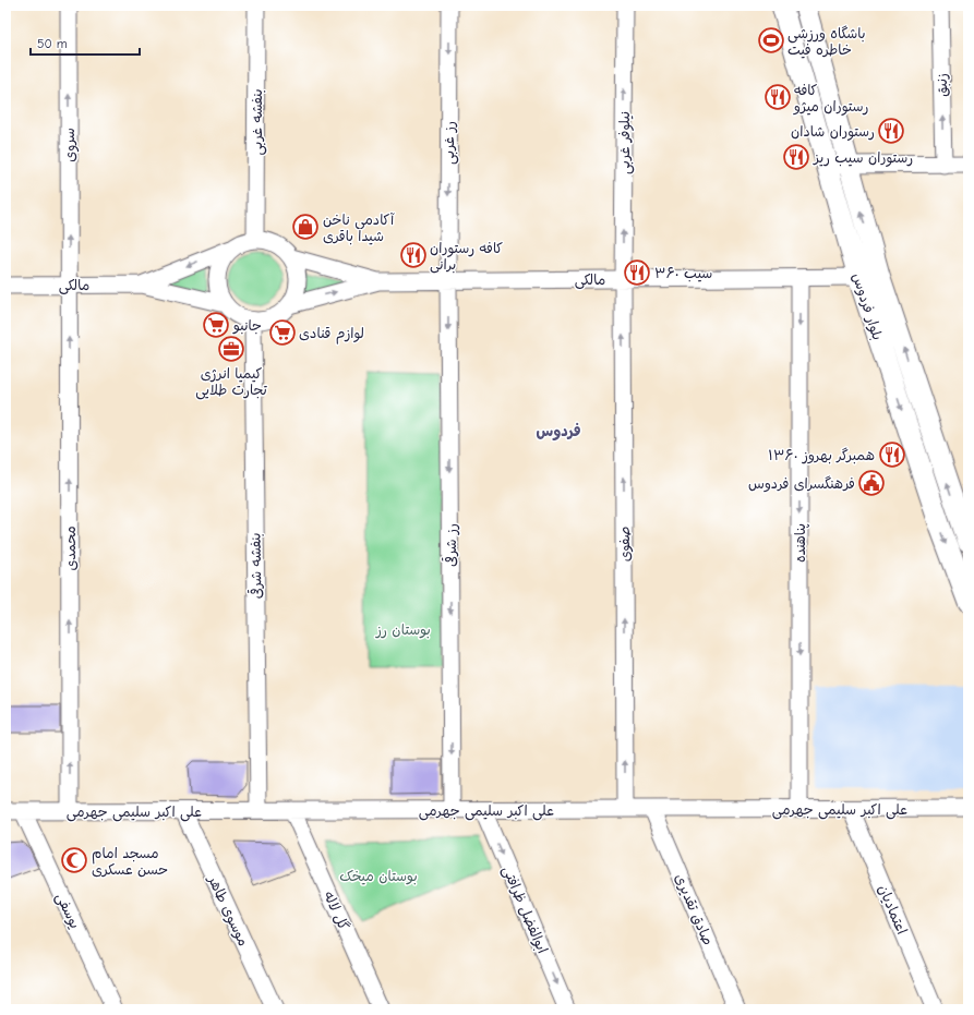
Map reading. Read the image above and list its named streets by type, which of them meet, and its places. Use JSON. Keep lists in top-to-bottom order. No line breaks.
{"streets":{"main road":["بلوار فردوس"],"street":["زنبق","بنفشه غربی","رز غربی","نیلوفر غربی","سروی","مالکی","پناهنده","صفوی","رز شرقی","محمدی","بنفشه شرقی","علی اکبر سلیمی جهرمی","ابوالفضل ظرافتی","صادق تقدیری","اعتمادیان","یوسفی","موسوی طاهر","گل لاله"]},"crossings":[["بنفشه غربی","مالکی"],["بنفشه غربی","بنفشه شرقی"],["رز غربی","مالکی"],["رز غربی","رز شرقی"],["نیلوفر غربی","مالکی"],["نیلوفر غربی","صفوی"],["سروی","مالکی"],["سروی","محمدی"],["مالکی","بلوار فردوس"],["مالکی","پناهنده"],["مالکی","صفوی"],["مالکی","رز شرقی"],["مالکی","محمدی"],["مالکی","بنفشه شرقی"],["پناهنده","علی اکبر سلیمی جهرمی"],["صفوی","علی اکبر سلیمی جهرمی"],["رز شرقی","علی اکبر سلیمی جهرمی"],["محمدی","علی اکبر سلیمی جهرمی"],["بنفشه شرقی","علی اکبر سلیمی جهرمی"],["علی اکبر سلیمی جهرمی","ابوالفضل ظرافتی"],["علی اکبر سلیمی جهرمی","صادق تقدیری"],["علی اکبر سلیمی جهرمی","اعتمادیان"],["علی اکبر سلیمی جهرمی","یوسفی"],["علی اکبر سلیمی جهرمی","موسوی طاهر"],["علی اکبر سلیمی جهرمی","گل لاله"]],"one_way":["زنبق","رز غربی","نیلوفر غربی","سروی","پناهنده","صفوی","رز شرقی","محمدی","ابوالفضل ظرافتی"],"districts":["فردوس"],"parks":["بوستان رز","بوستان میخک"],"places":{"sports":["باشگاه ورزشی خاطره فیت"],"restaurant":["کافه رستوران ميژو","رستوران شادان","رستوران سیب ریز","كافه رستوران برانى","سیب ۳۶۰","همبرگر بهروز ۱۳۶۰"],"shop":["آکادمی ناخن شیدا باقری"],"supermarket":["جانبو","لوازم قنادی"],"office":["کیمیا انرژی تجارت طلایی"],"public building":["فرهنگسرای فردوس"],"mosque":["مسجد امام حسن عسکری"]},"scale_bar":"50 m"}
